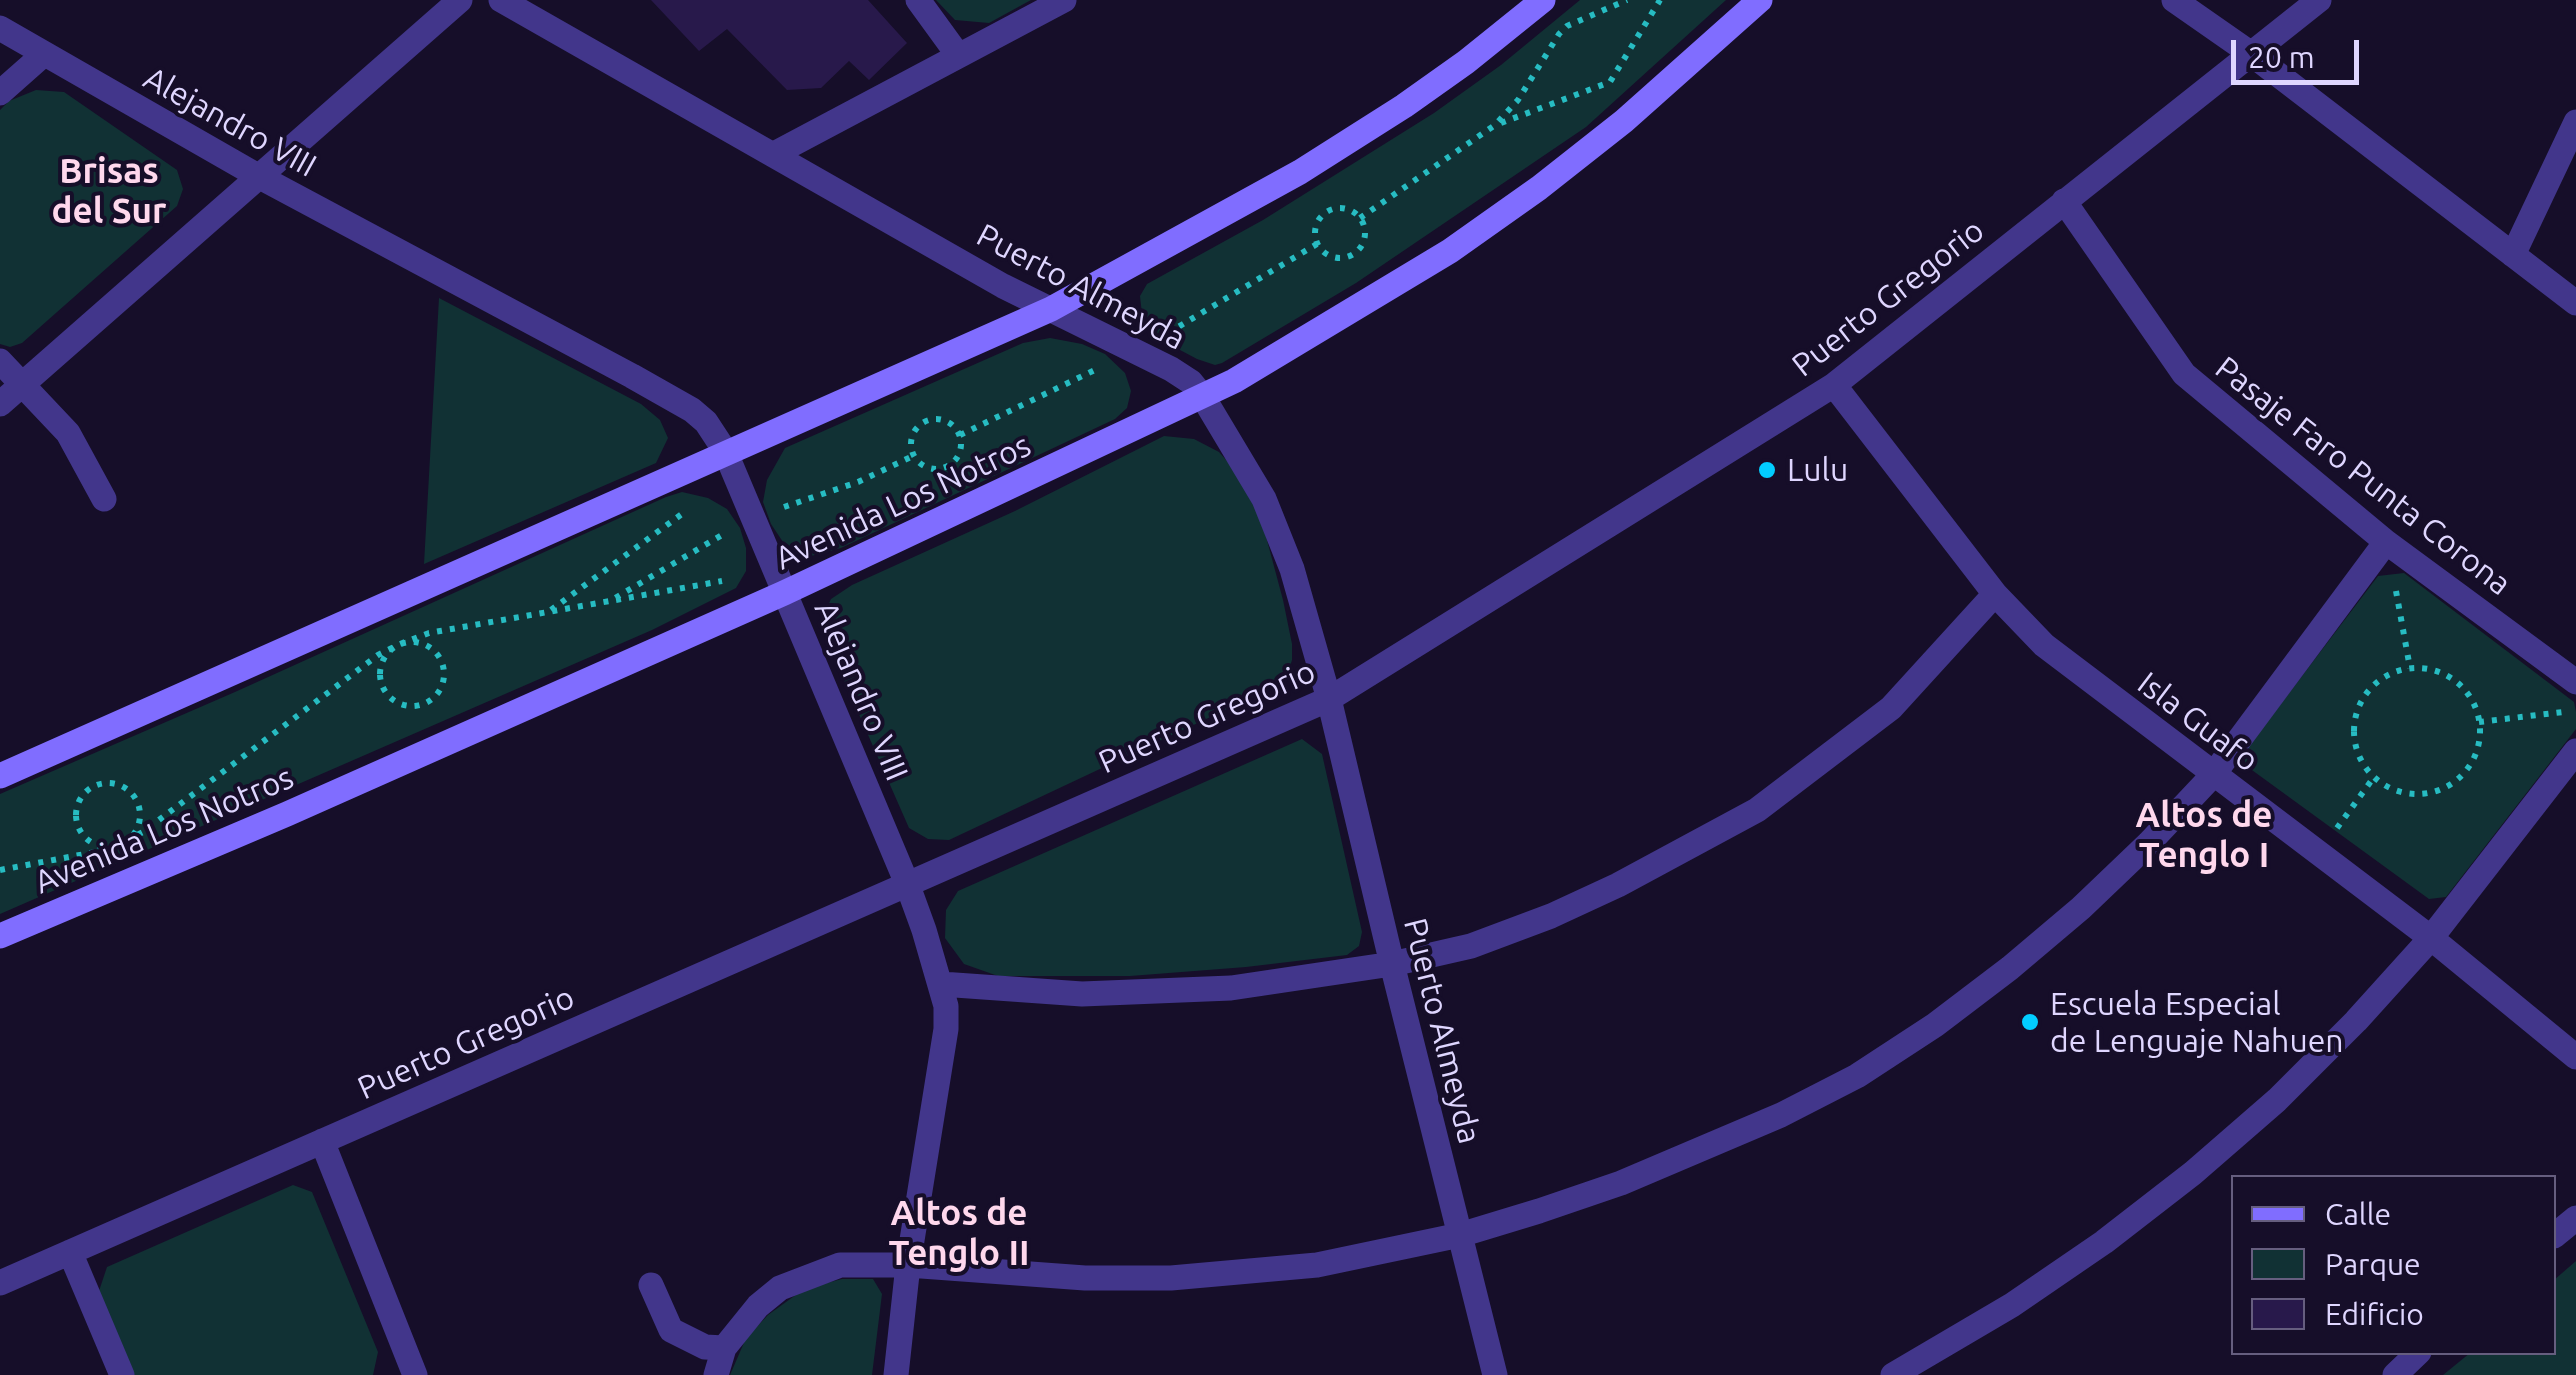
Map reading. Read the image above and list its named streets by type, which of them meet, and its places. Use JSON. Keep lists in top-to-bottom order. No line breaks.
{"streets":{"main road":["Avenida Los Notros"],"street":["Alejandro VIII","Puerto Almeyda","Puerto Gregorio","Pasaje Faro Punta Corona","Isla Guafo"]},"crossings":[["Alejandro VIII","Puerto Gregorio"],["Alejandro VIII","Avenida Los Notros"],["Puerto Almeyda","Puerto Gregorio"],["Puerto Almeyda","Avenida Los Notros"],["Puerto Gregorio","Pasaje Faro Punta Corona"],["Puerto Gregorio","Isla Guafo"]],"districts":["Brisas del Sur","Altos de Tenglo I","Altos de Tenglo II"],"places":["Lulu","Escuela Especial de Lenguaje Nahuen"],"legend":["Calle","Parque","Edificio"],"scale_bar":"20 m"}
